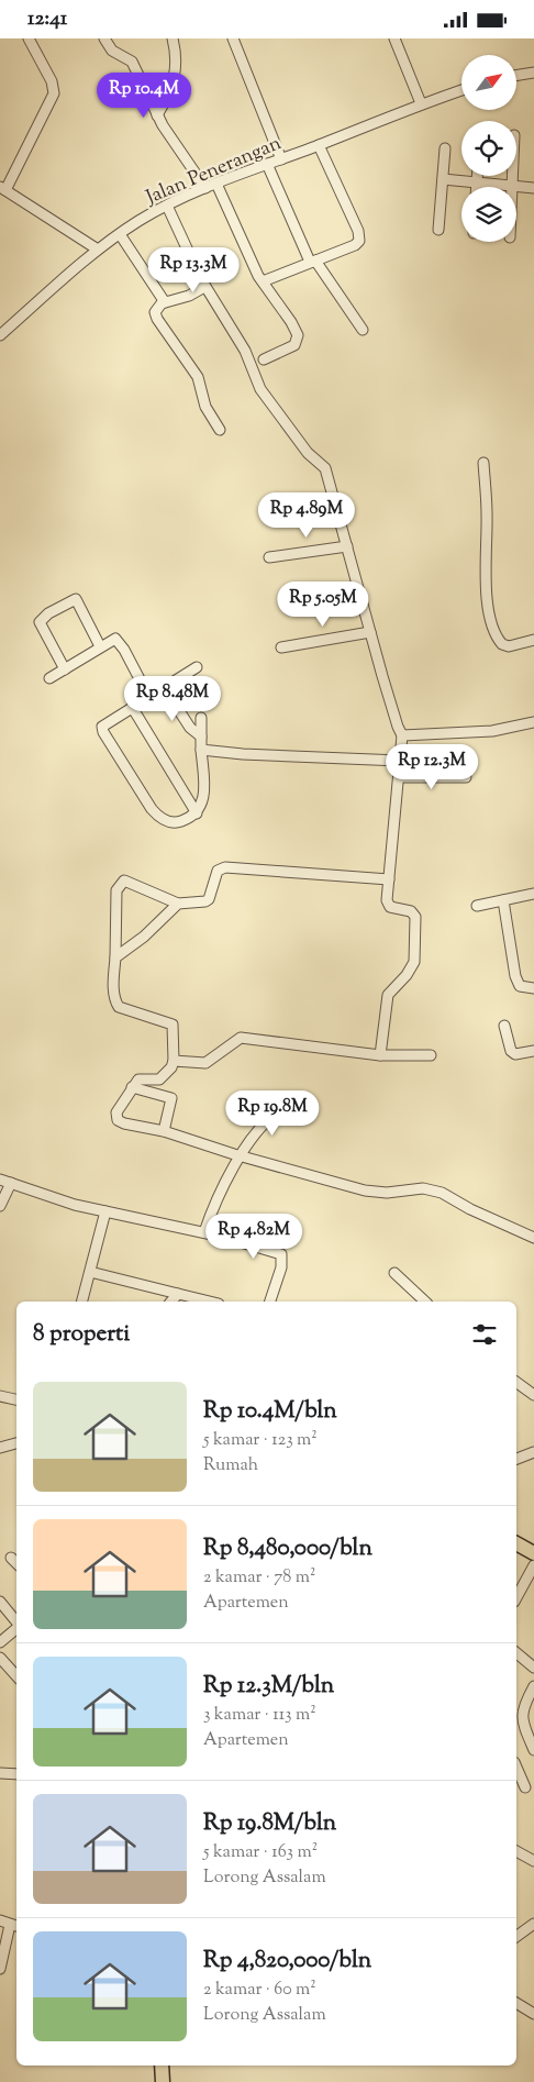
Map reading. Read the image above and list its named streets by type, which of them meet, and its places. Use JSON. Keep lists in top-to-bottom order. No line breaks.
{"streets":{"street":["Jalan Penerangan"]},"north":"top right","page":{"status":"12:41","price":["Rp 10.4M","Rp 13.3M","Rp 4.89M","Rp 5.05M","Rp 8.48M","Rp 12.3M","Rp 19.8M","Rp 4.82M"],"heading":"8 properti","list":[{"name":"Rp 10.4M/bln","note":"5 kamar · 123 m² · Rumah"},{"name":"Rp 8,480,000/bln","note":"2 kamar · 78 m² · Apartemen"},{"name":"Rp 12.3M/bln","note":"3 kamar · 113 m² · Apartemen"},{"name":"Rp 19.8M/bln","note":"5 kamar · 163 m² · Lorong Assalam"},{"name":"Rp 4,820,000/bln","note":"2 kamar · 60 m² · Lorong Assalam"}]}}
